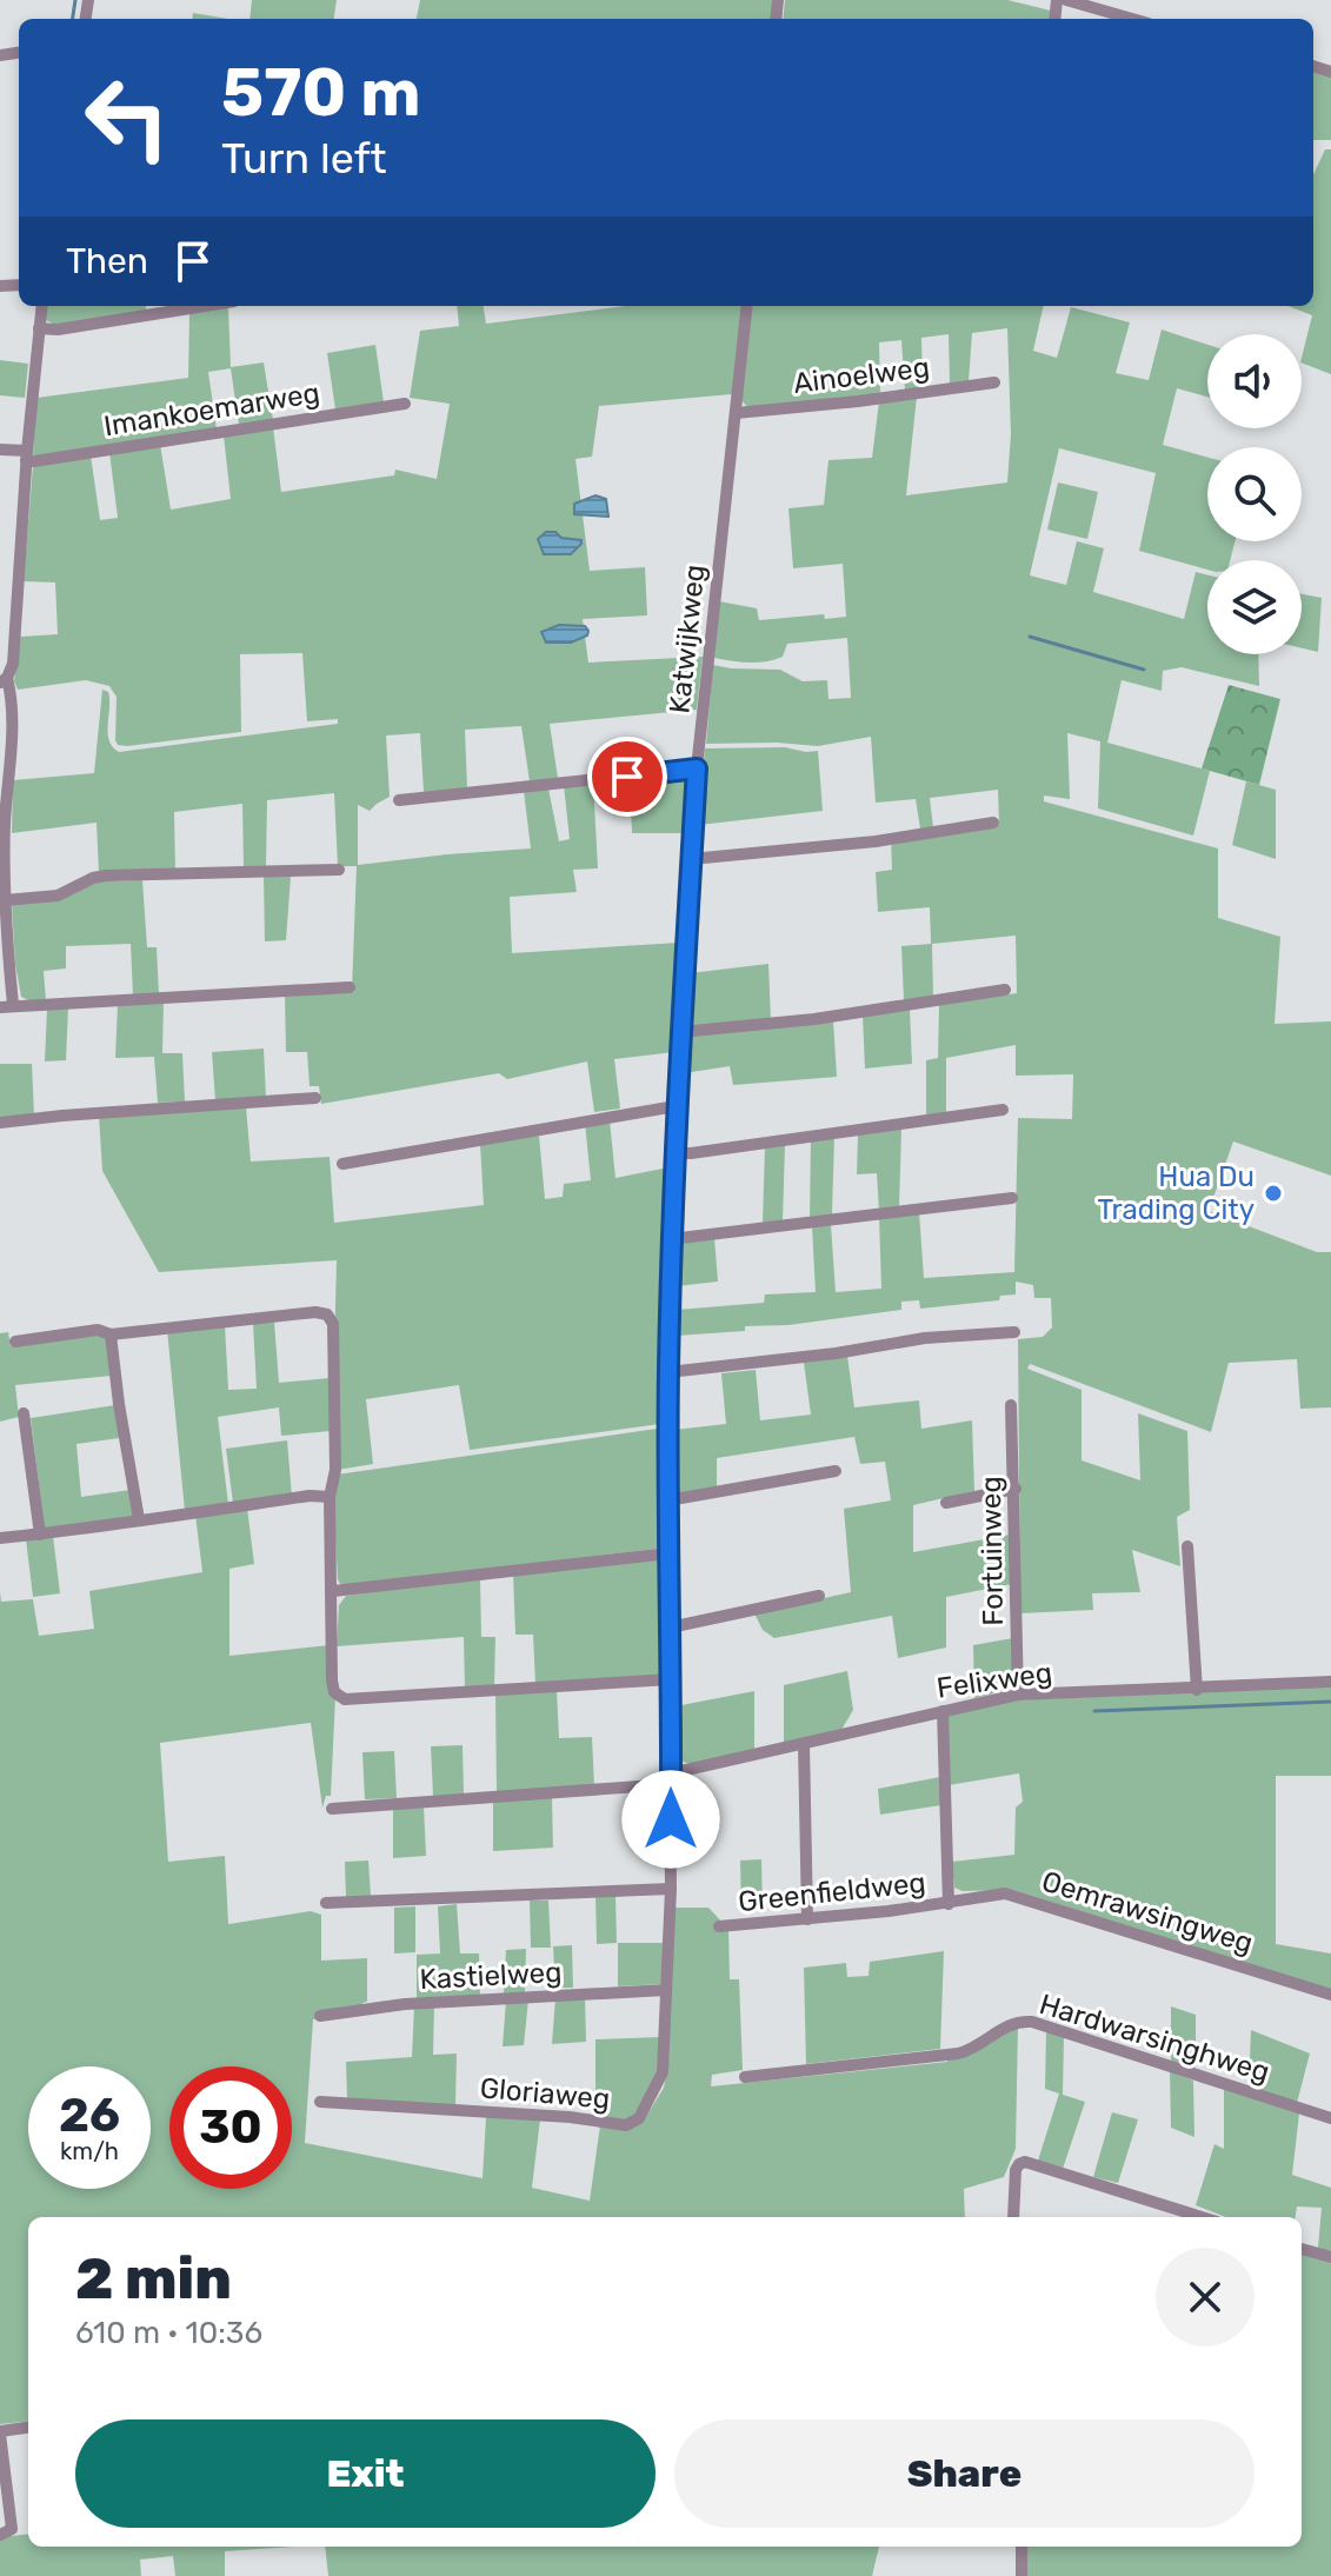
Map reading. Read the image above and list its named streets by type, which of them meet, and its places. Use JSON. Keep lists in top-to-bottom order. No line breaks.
{"streets":{"street":["Ainoelweg","Imankoemarweg","Katwijkweg","Fortuinweg","Felixweg","Greenfieldweg","Oemrawsingweg","Kastielweg","Hardwarsinghweg","Gloriaweg"]},"crossings":[["Ainoelweg","Katwijkweg"],["Katwijkweg","Felixweg"],["Katwijkweg","Gloriaweg"],["Fortuinweg","Felixweg"],["Felixweg","Gloriaweg"],["Greenfieldweg","Oemrawsingweg"],["Kastielweg","Gloriaweg"]],"places":["Hua Du Trading City"],"page":{"turn":["570 m","Turn left"],"then":"Then","speed":"26 km/h","limit":"30","heading":["2 min","610 m · 10:36"],"buttons":["Exit","Share"]}}
